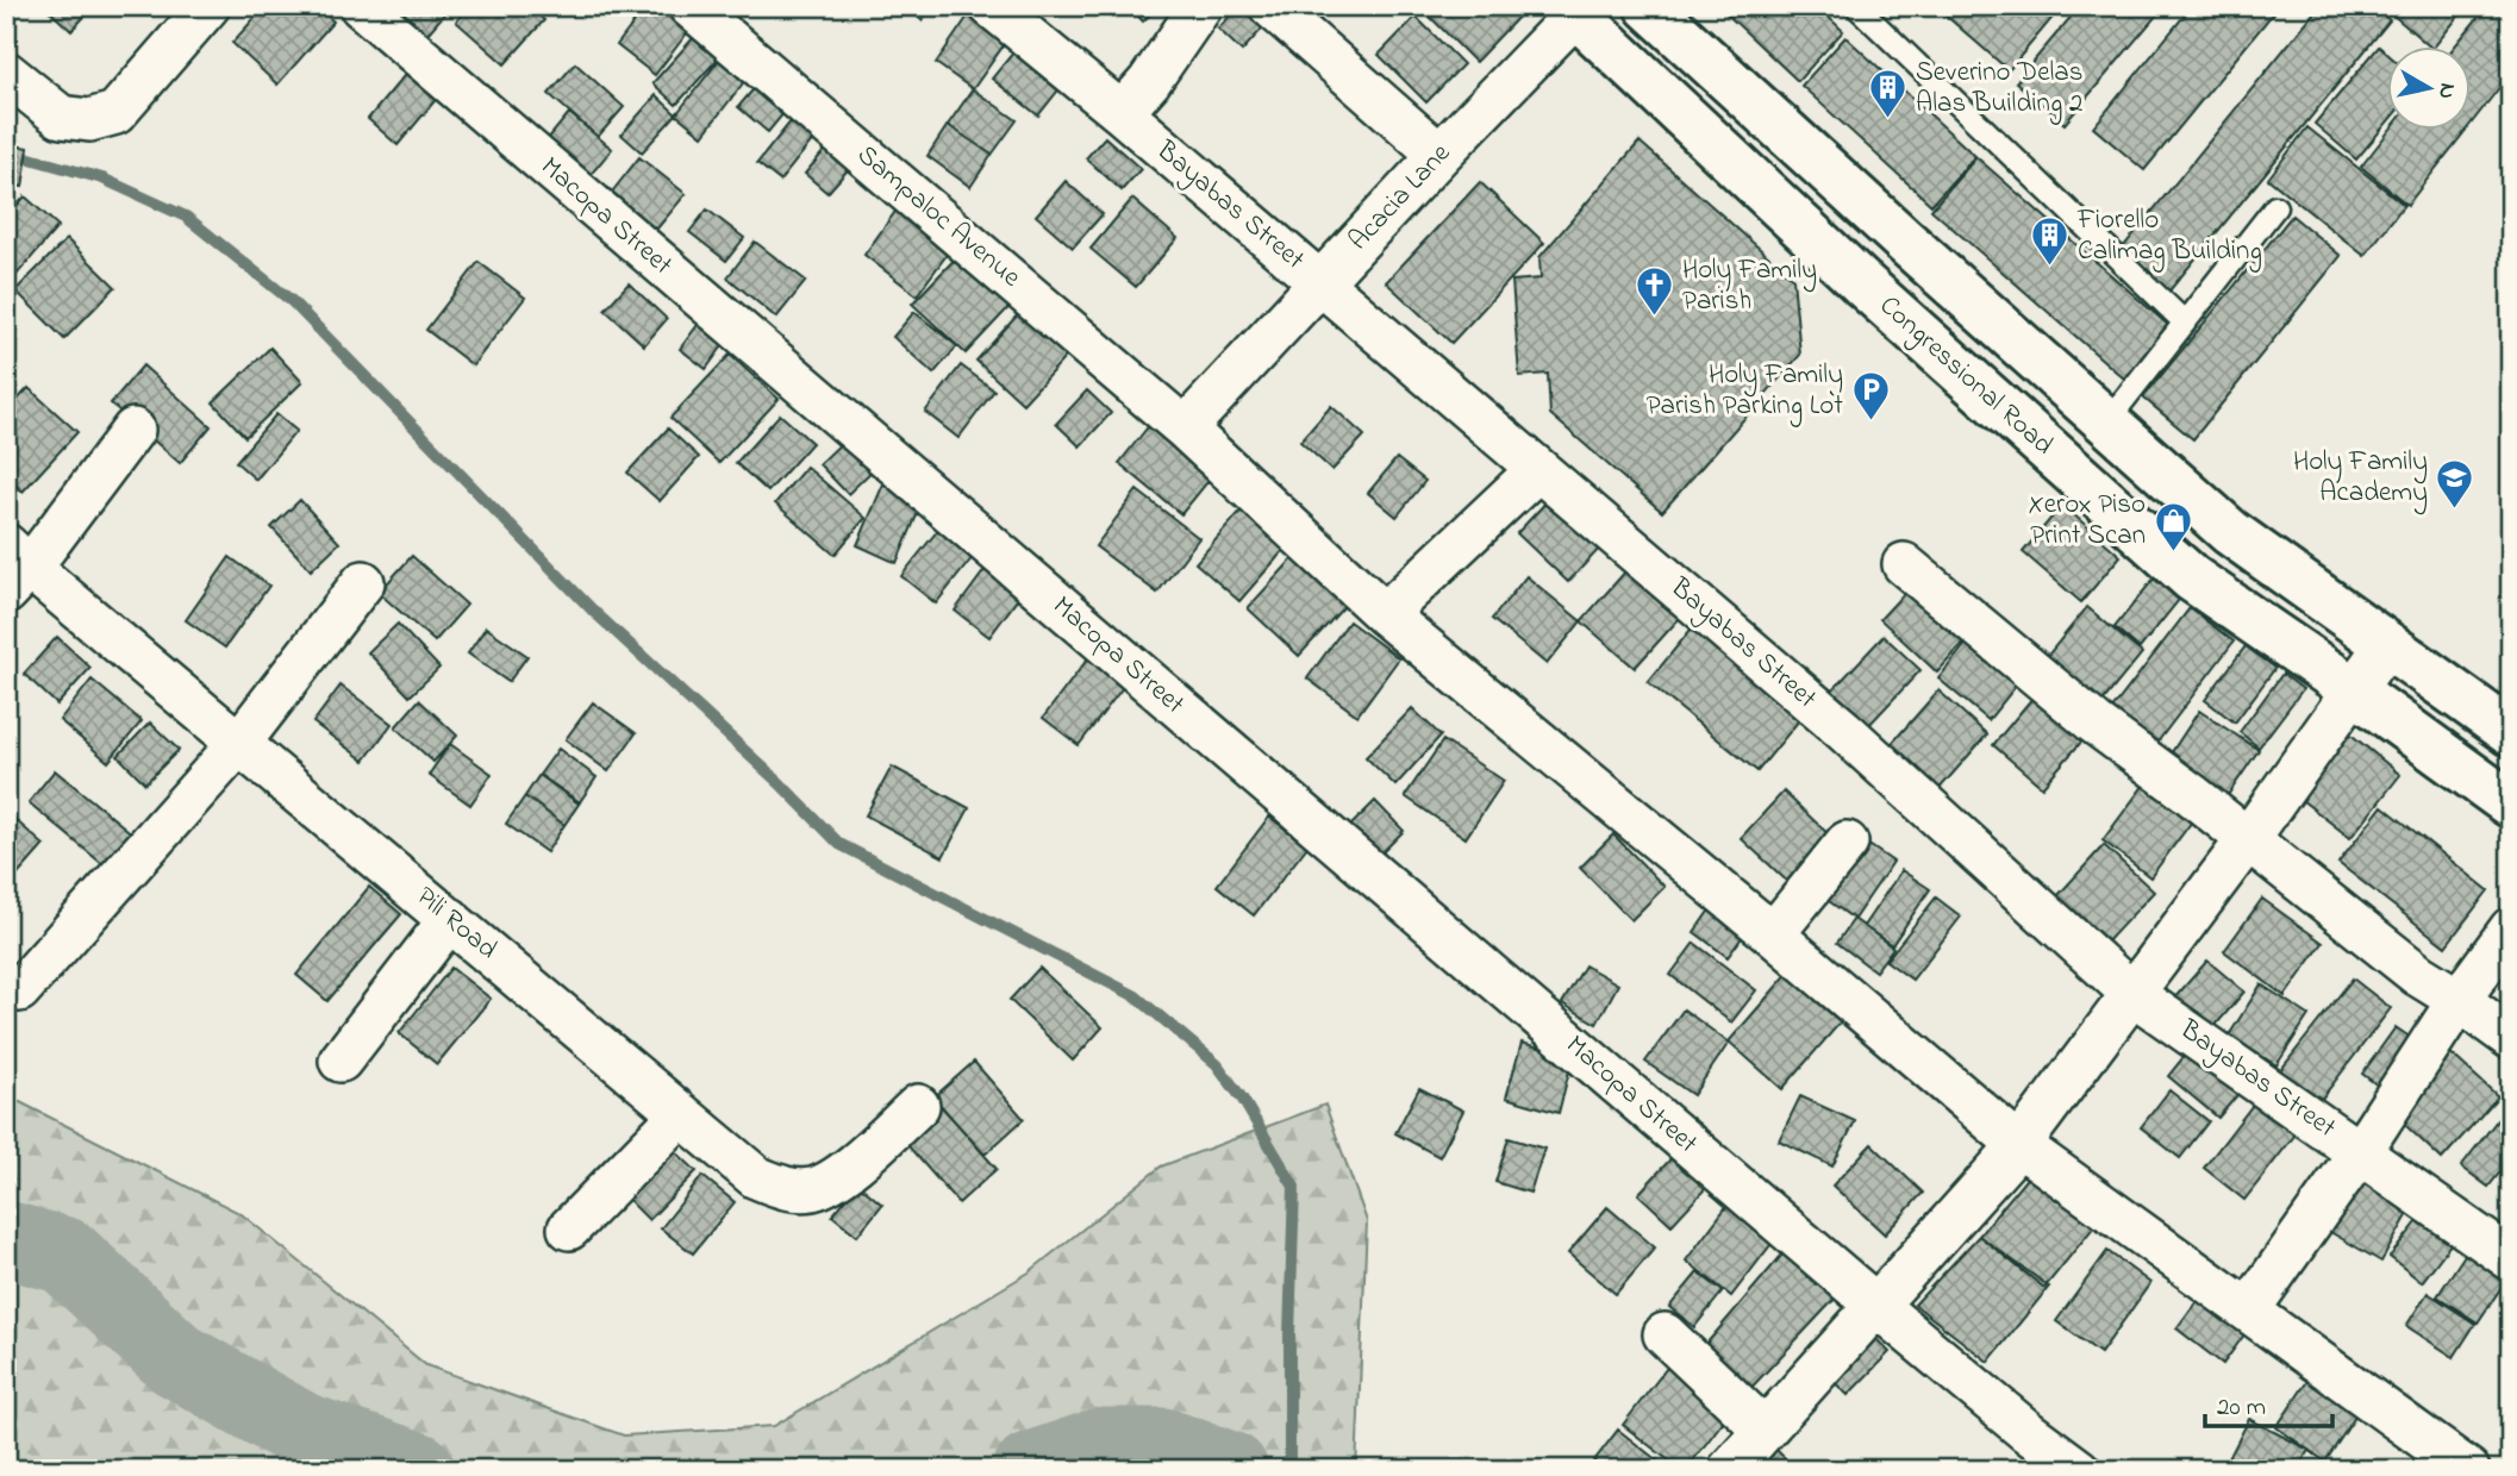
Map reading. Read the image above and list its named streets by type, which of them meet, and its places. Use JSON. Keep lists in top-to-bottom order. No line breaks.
{"streets":{"main road":["Congressional Road"],"street":["Acacia Lane","Bayabas Street","Macopa Street","Sampaloc Avenue","Pili Road"]},"crossings":[["Acacia Lane","Bayabas Street"],["Acacia Lane","Sampaloc Avenue"],["Acacia Lane","Congressional Road"]],"places":{"building":["Severino Delas Alas Building 2","Fiorello Calimag Building"],"church":["Holy Family Parish"],"parking":["Holy Family Parish Parking Lot"],"school or university":["Holy Family Academy"],"shop":["Xerox Piso Print Scan"]},"scale_bar":"20 m","north":"right"}
